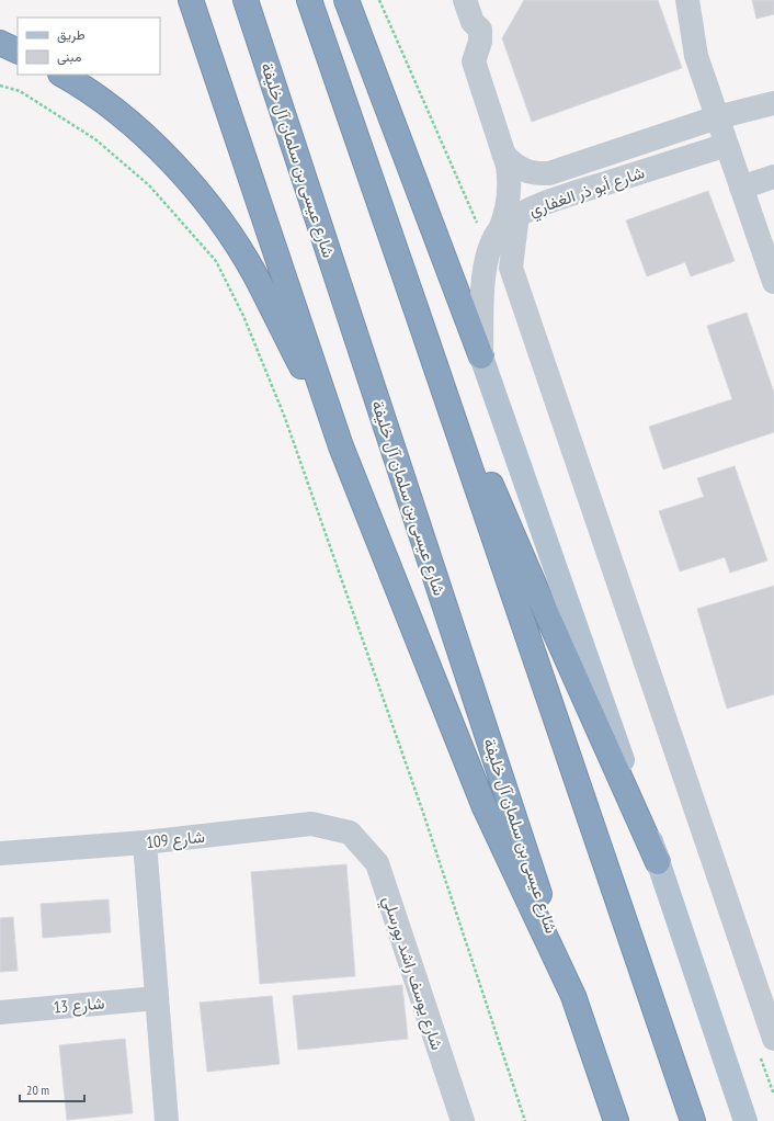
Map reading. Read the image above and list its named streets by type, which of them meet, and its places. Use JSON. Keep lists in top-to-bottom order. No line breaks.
{"streets":{"highway":["شارع عيسى بن سلمان آل خليفة"],"street":["شارع أبو ذر الغفاري","شارع 109","شارع يوسف راشد بورسلي","شارع 13"]},"crossings":[["شارع 109","شارع يوسف راشد بورسلي"]],"legend":["طريق","مبنى"],"scale_bar":"20 m"}
